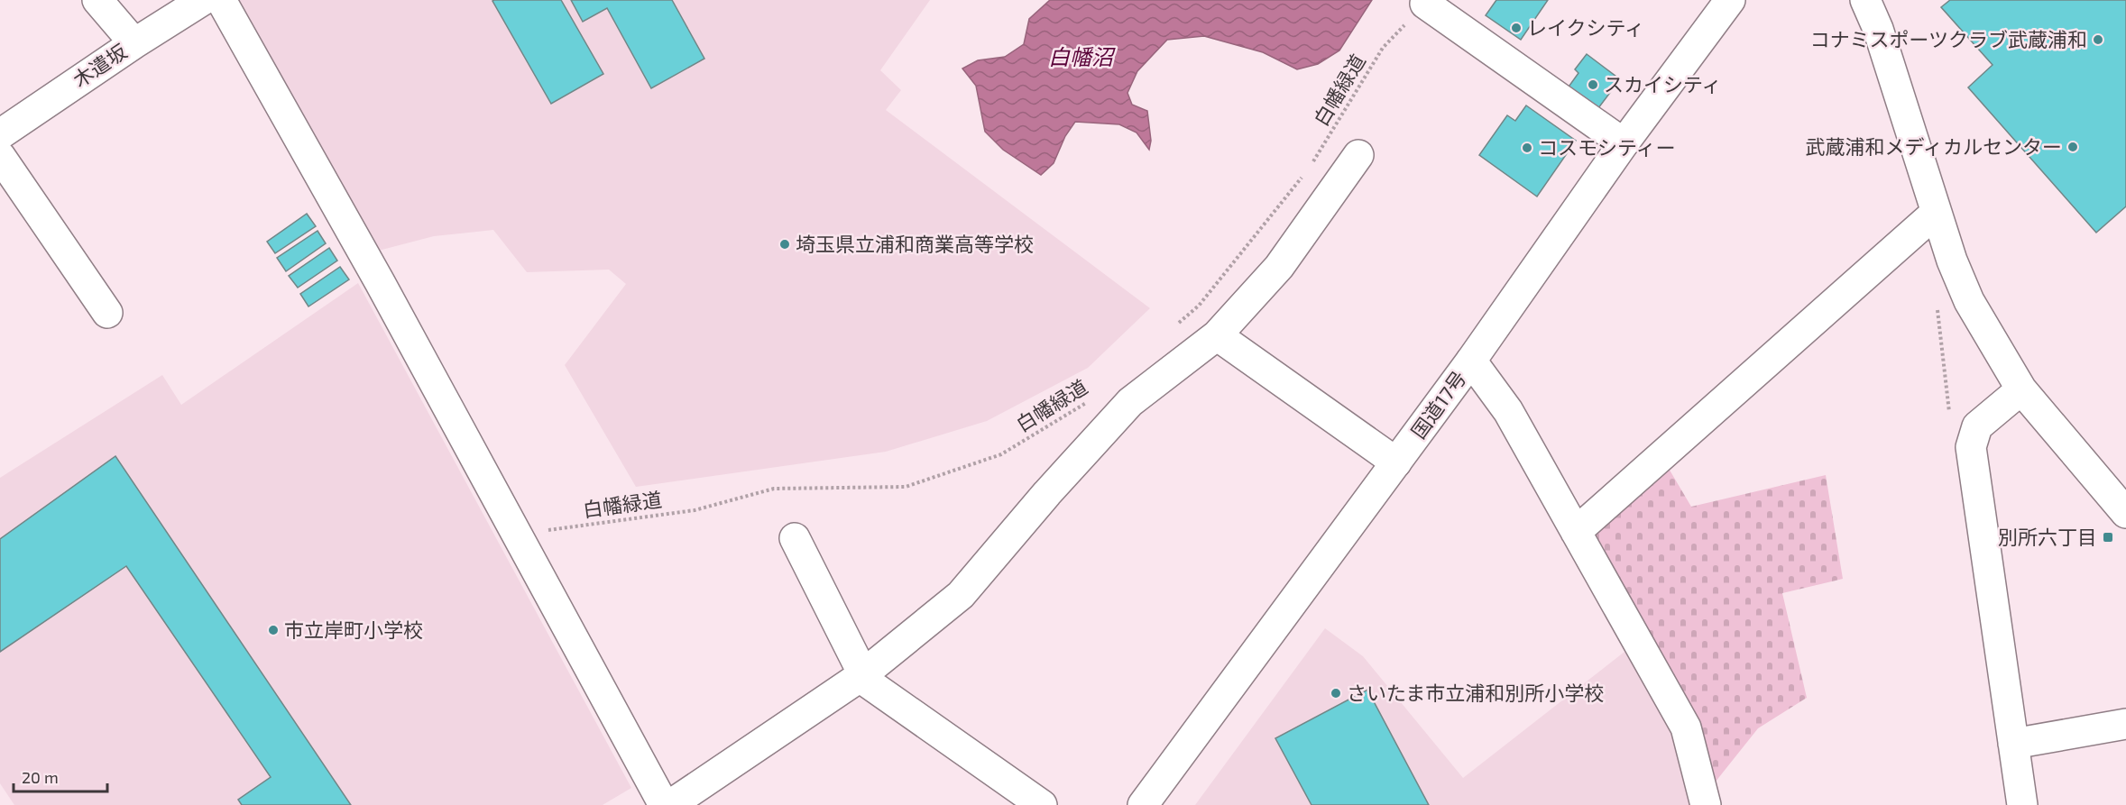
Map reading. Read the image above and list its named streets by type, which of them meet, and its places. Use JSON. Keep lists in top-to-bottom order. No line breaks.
{"streets":{"main road":["木遣坂","国道17号"],"path":["白幡緑道"]},"water":["白幡沼"],"places":{"other":["レイクシティ","コナミスポーツクラブ武蔵浦和","スカイシティ","武蔵浦和メディカルセンター","コスモシティー","埼玉県立浦和商業高等学校","市立岸町小学校","さいたま市立浦和別所小学校"],"transit":["別所六丁目"]},"scale_bar":"20 m"}
